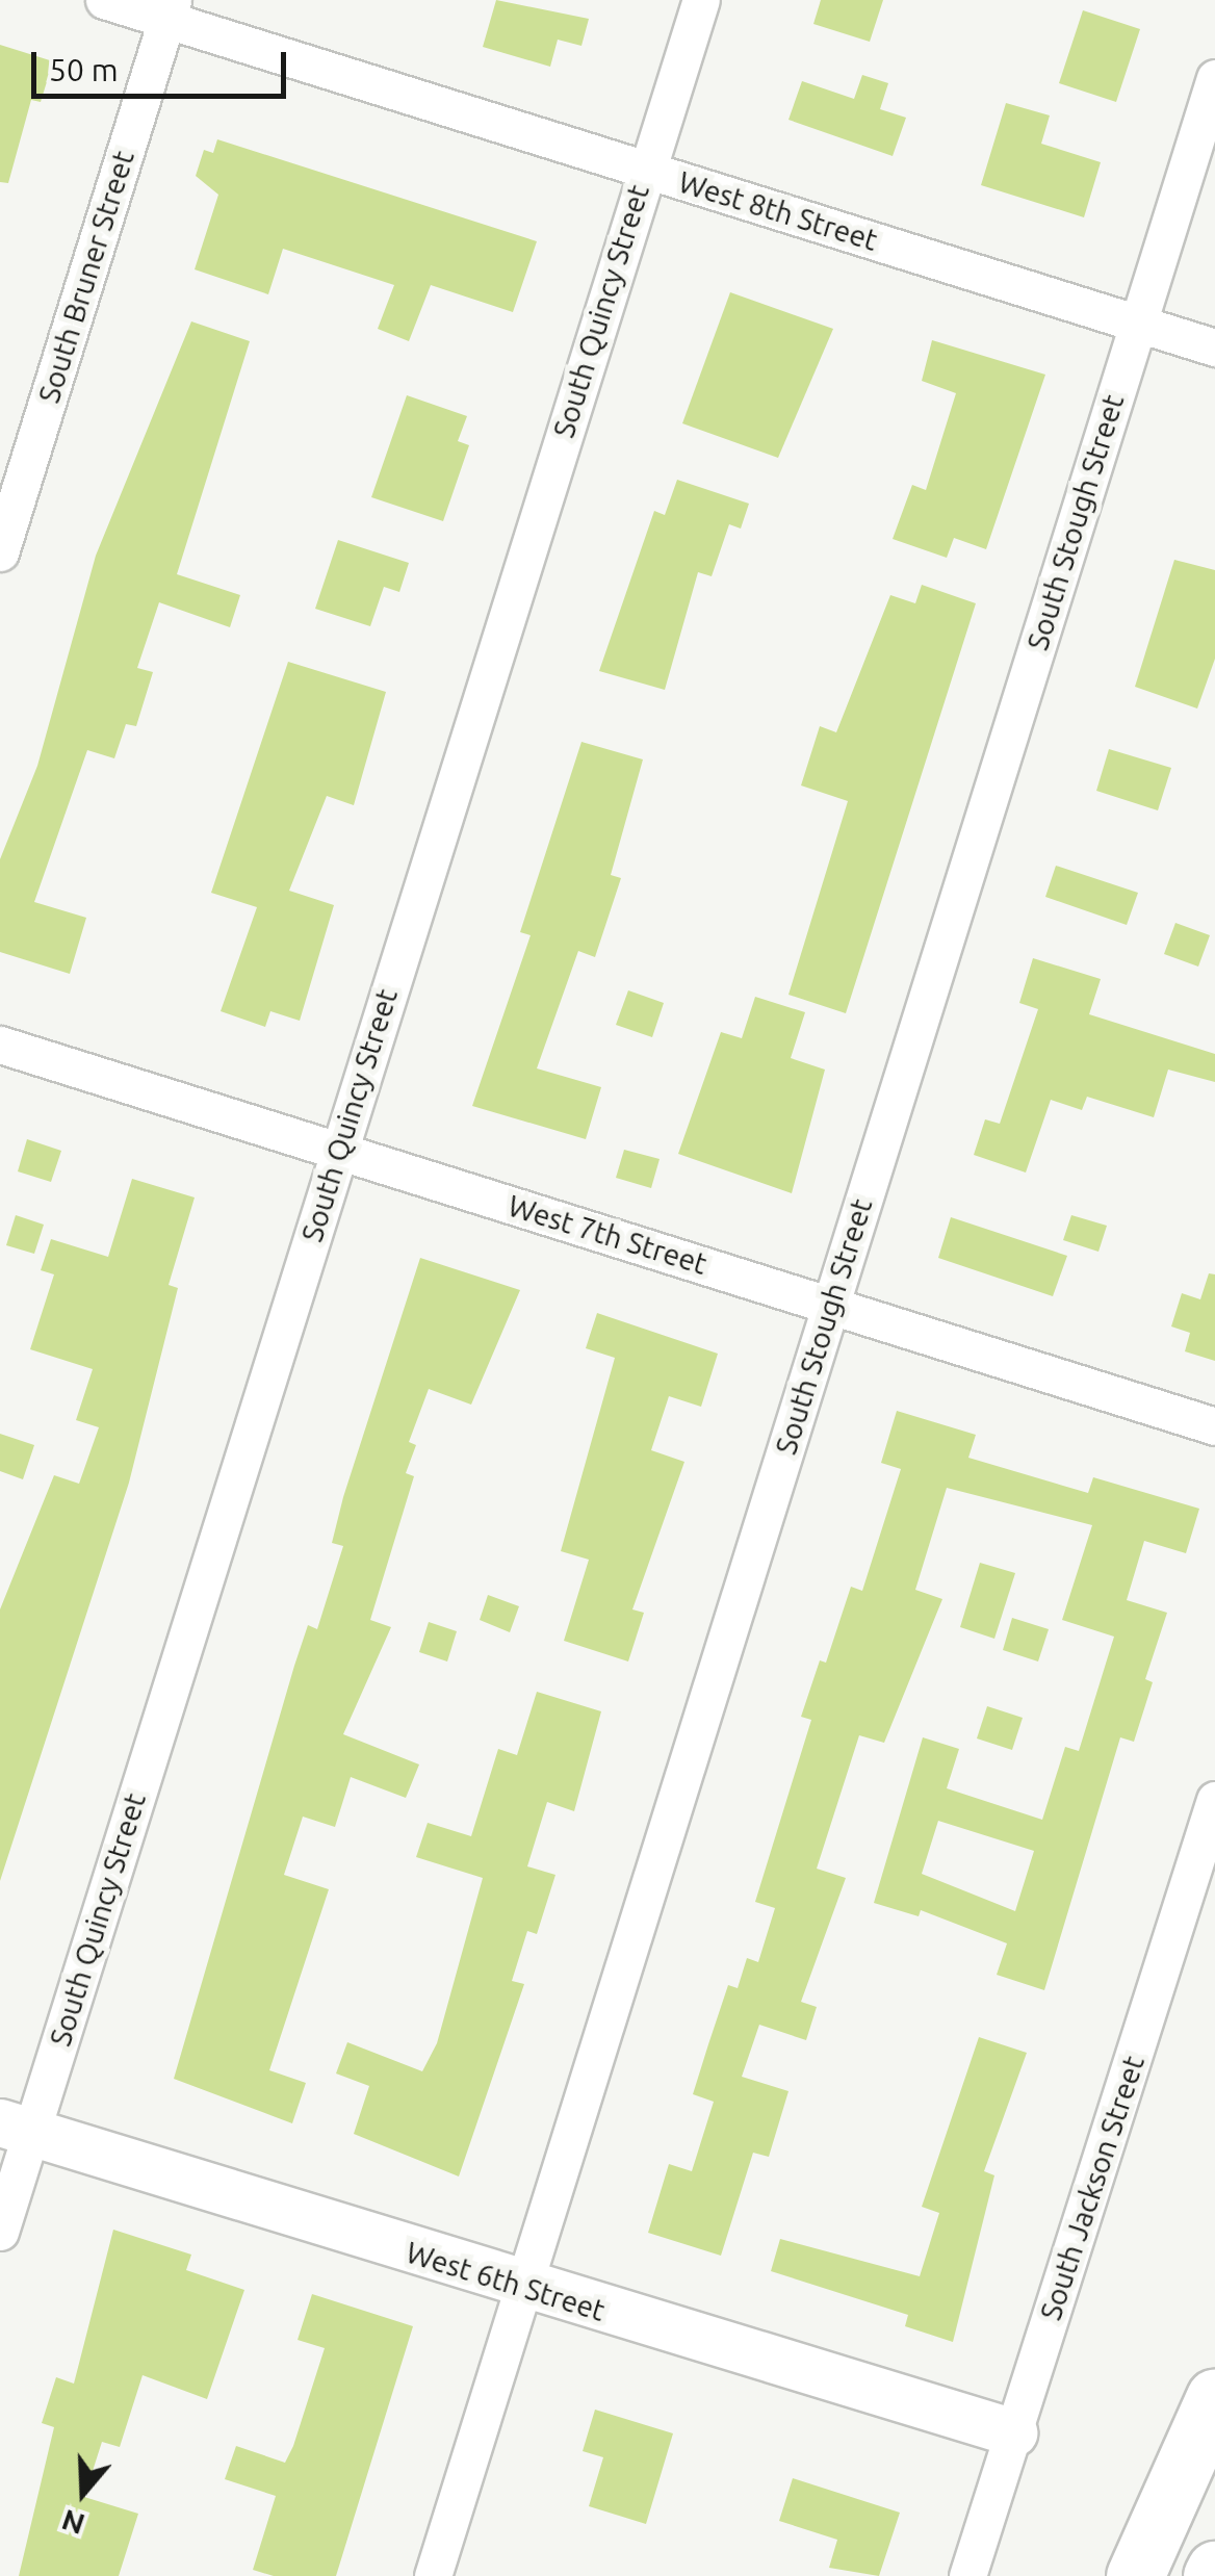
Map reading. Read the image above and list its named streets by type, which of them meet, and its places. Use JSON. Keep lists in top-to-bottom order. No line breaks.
{"streets":{"street":["West 8th Street","South Bruner Street","South Quincy Street","South Stough Street","West 7th Street","South Jackson Street","West 6th Street"]},"crossings":[["West 8th Street","South Bruner Street"],["West 8th Street","South Quincy Street"],["West 8th Street","South Stough Street"],["South Quincy Street","West 7th Street"],["South Quincy Street","West 6th Street"],["South Stough Street","West 7th Street"],["South Stough Street","West 6th Street"],["South Jackson Street","West 6th Street"]],"scale_bar":"50 m","north":"bottom"}
